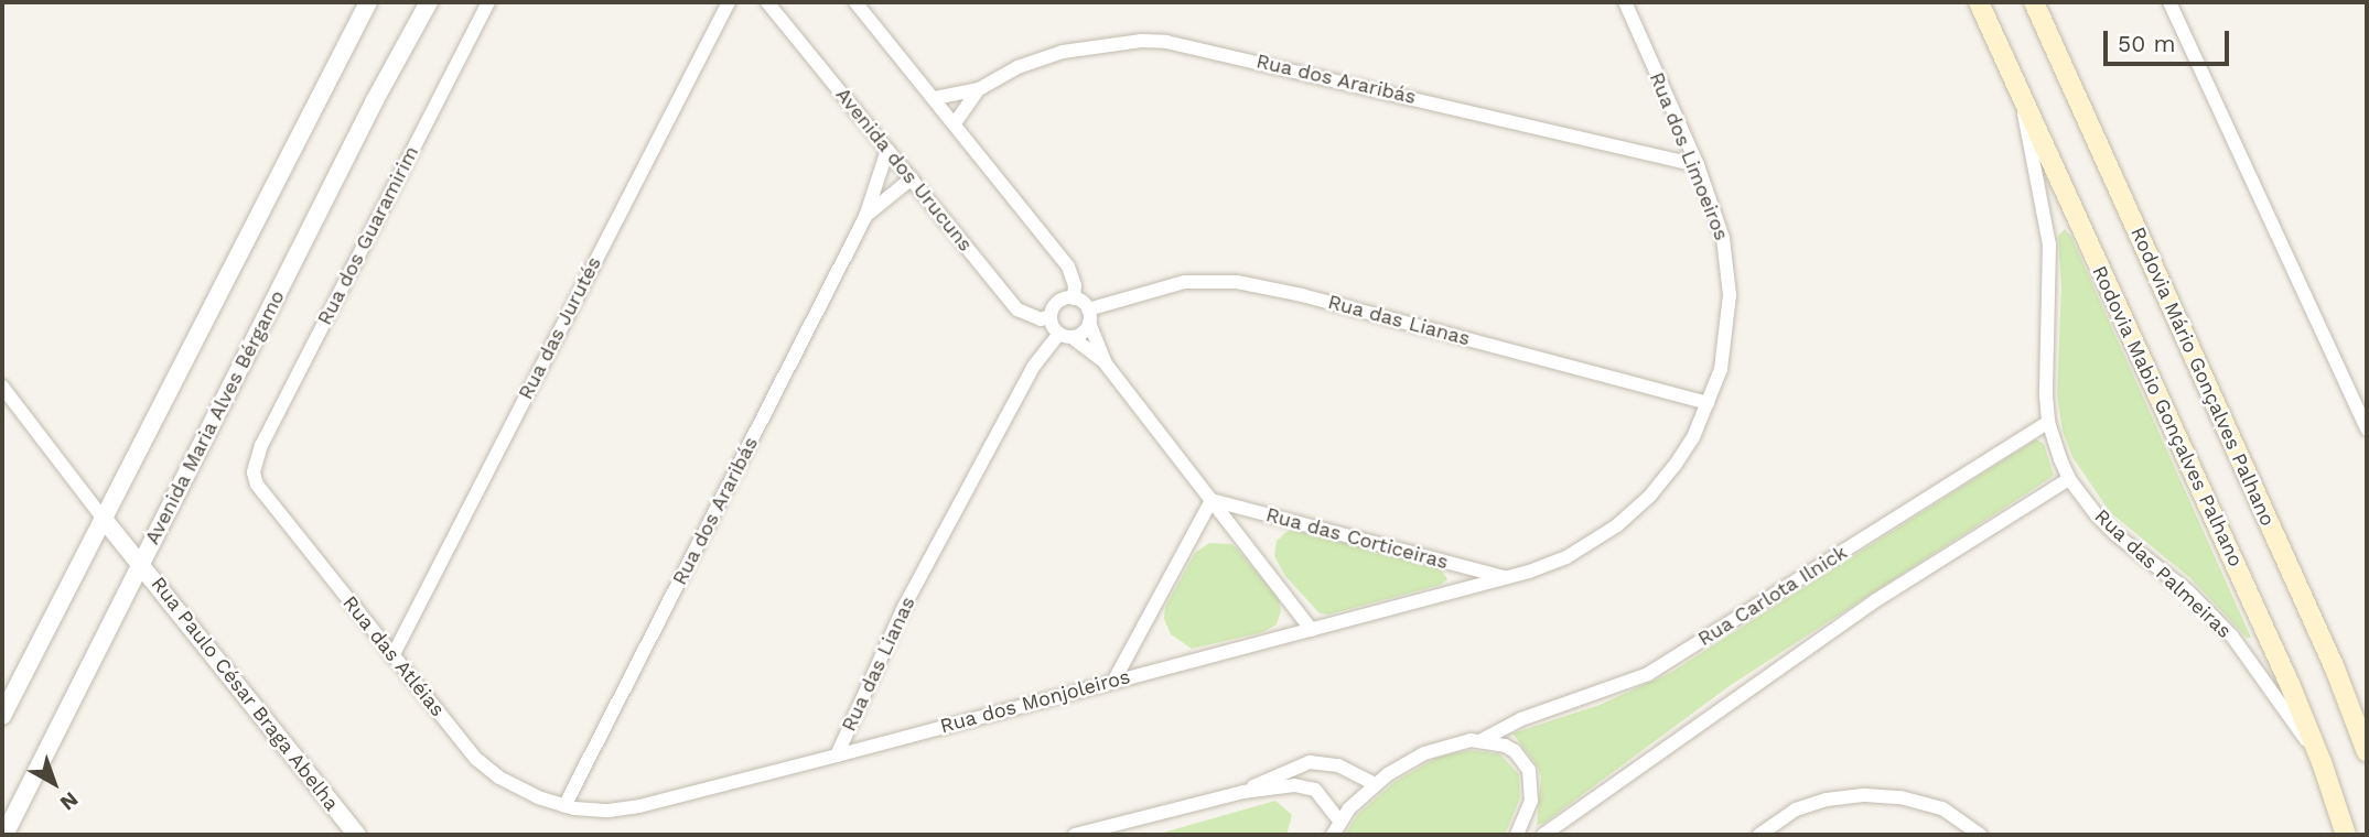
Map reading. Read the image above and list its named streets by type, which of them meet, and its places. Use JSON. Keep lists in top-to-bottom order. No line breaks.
{"streets":{"main road":["Rodovia Mário Gonçalves Palhano","Rodovia Mabio Gonçalves Palhano"],"street":["Rua dos Araribás","Rua dos Limoeiros","Avenida dos Urucuns","Rua dos Guaramirim","Rua das Lianas","Rua das Jurutés","Avenida Maria Alves Bérgamo","Rua das Corticeiras","Rua das Palmeiras","Rua Carlota Ilnick","Rua das Atléias","Rua Paulo César Braga Abelha","Rua dos Monjoleiros"]},"crossings":[["Rua dos Araribás","Rua dos Limoeiros"],["Rua dos Araribás","Avenida dos Urucuns"],["Rua dos Araribás","Rua das Atléias"],["Rua dos Araribás","Rua dos Monjoleiros"],["Rua dos Limoeiros","Rua das Lianas"],["Rua dos Limoeiros","Rua das Corticeiras"],["Rua dos Limoeiros","Rua dos Monjoleiros"],["Avenida dos Urucuns","Rua das Lianas"],["Rua dos Guaramirim","Rua das Atléias"],["Rua das Lianas","Rua dos Monjoleiros"],["Rua das Jurutés","Rua das Atléias"],["Rodovia Mabio Gonçalves Palhano","Rua das Palmeiras"],["Avenida Maria Alves Bérgamo","Rua Paulo César Braga Abelha"],["Rua das Corticeiras","Rua dos Monjoleiros"],["Rua das Palmeiras","Rua Carlota Ilnick"],["Rua das Atléias","Rua dos Monjoleiros"]],"scale_bar":"50 m","north":"bottom right"}
